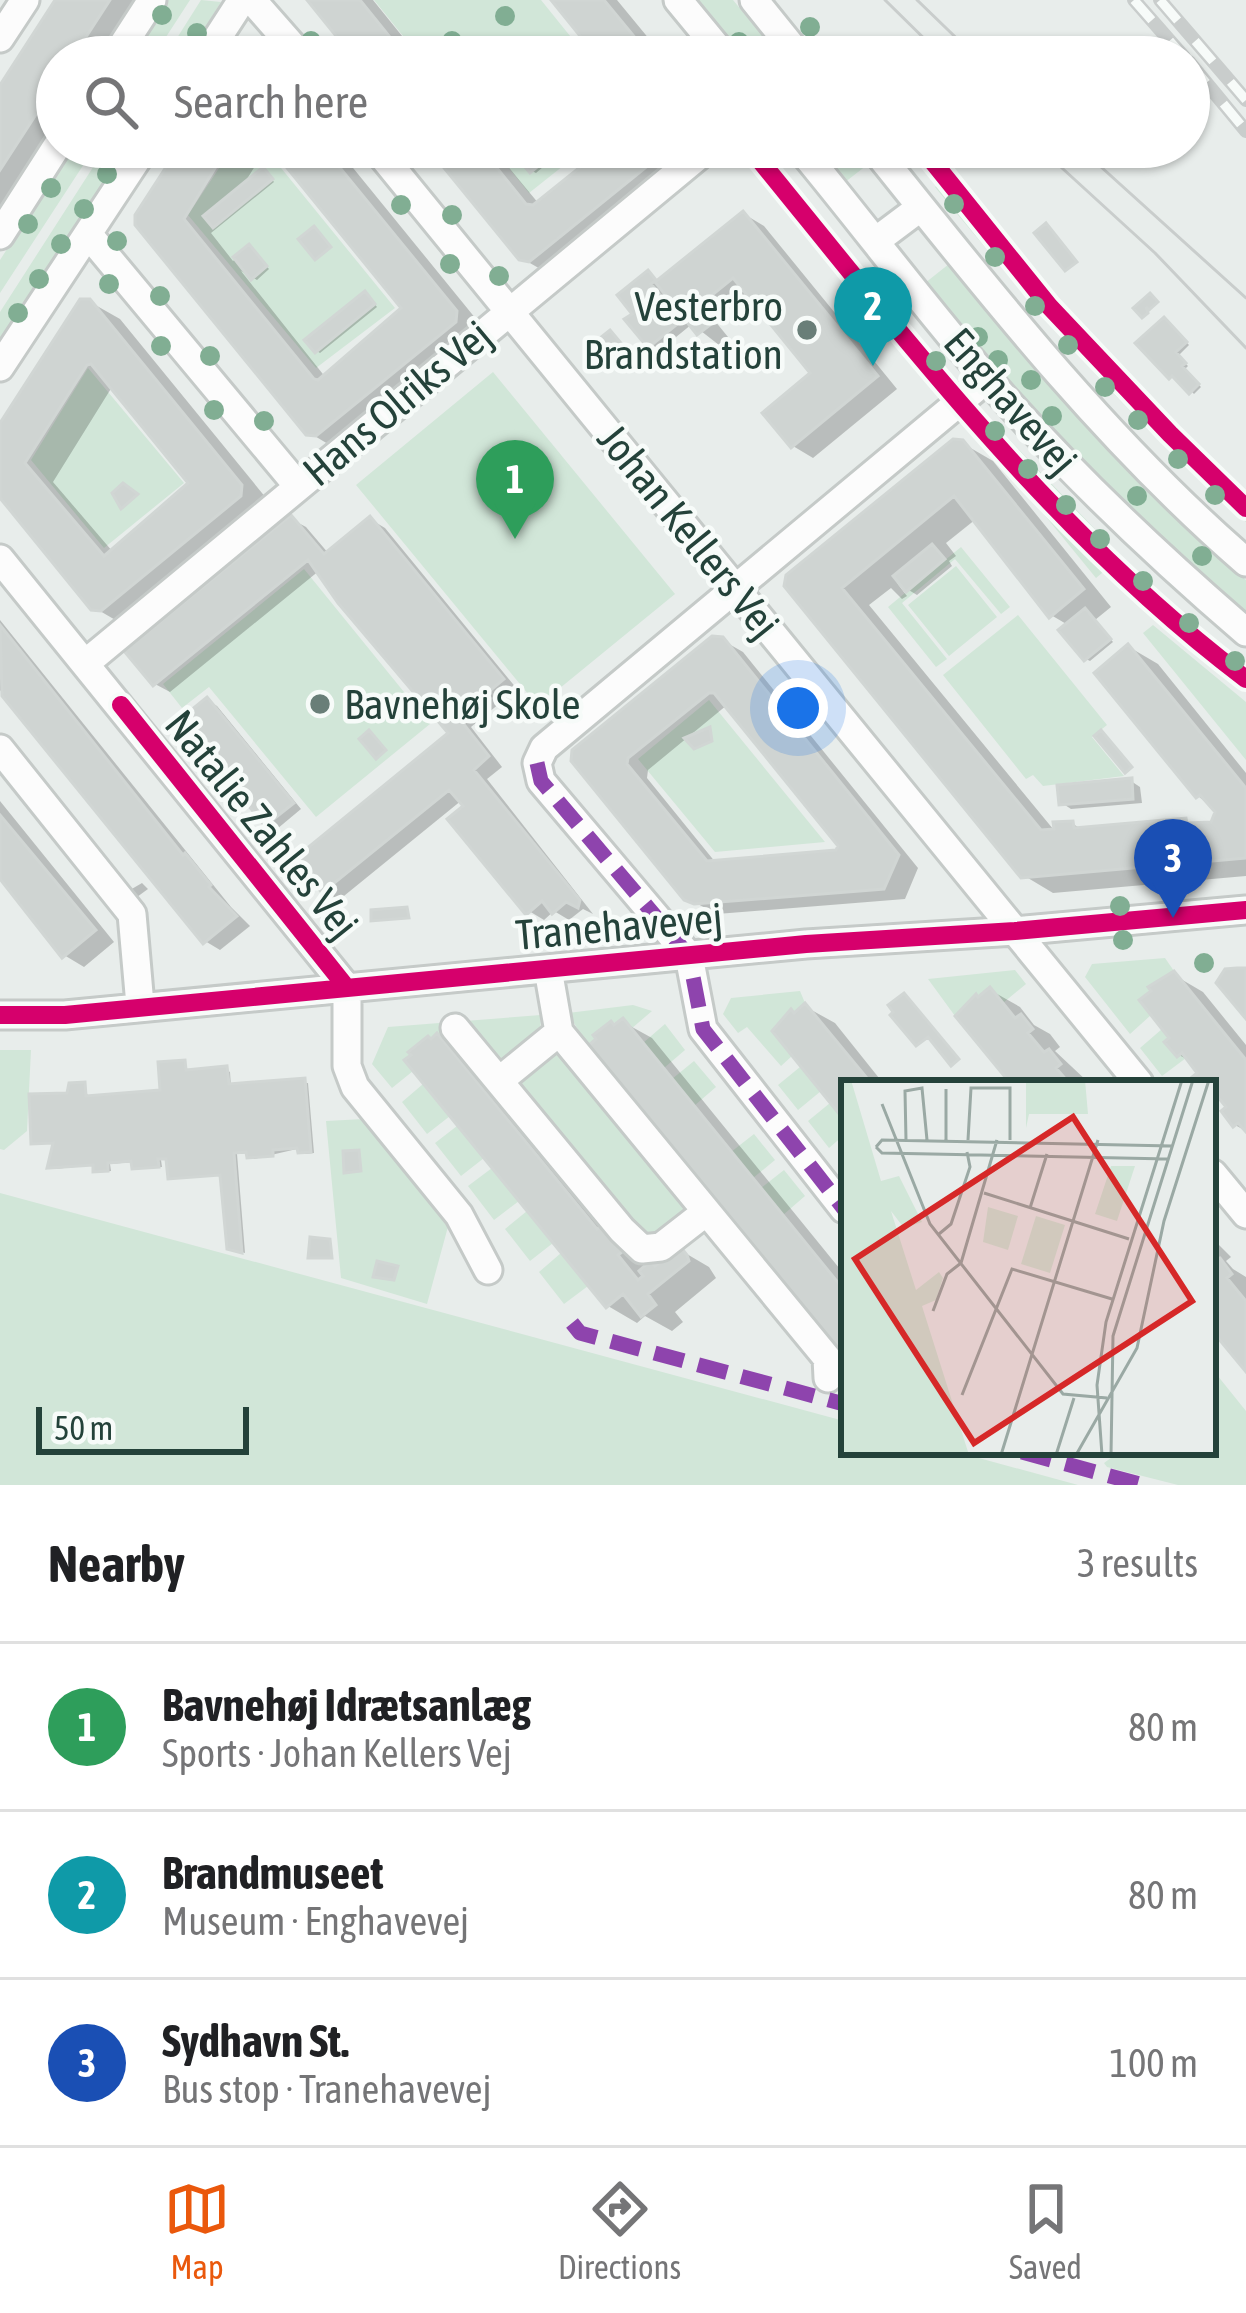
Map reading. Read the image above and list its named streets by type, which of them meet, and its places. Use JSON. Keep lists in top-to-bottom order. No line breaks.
{"streets":{"street":["Enghavevej","Hans Olriks Vej","Johan Kellers Vej","Natalie Zahles Vej","Tranehavevej"]},"crossings":[["Hans Olriks Vej","Johan Kellers Vej"],["Hans Olriks Vej","Natalie Zahles Vej"],["Johan Kellers Vej","Tranehavevej"],["Natalie Zahles Vej","Tranehavevej"]],"places":["Vesterbro Brandstation","Bavnehøj Skole"],"scale_bar":"50 m","page":{"search":"Search here","pins":["2","1","3"],"scale":"50 m","heading":["Nearby","3 results"],"list":[{"mark":"1","name":"Bavnehøj Idrætsanlæg","note":"Sports · Johan Kellers Vej","value":"80 m"},{"mark":"2","name":"Brandmuseet","note":"Museum · Enghavevej","value":"80 m"},{"mark":"3","name":"Sydhavn St.","note":"Bus stop · Tranehavevej","value":"100 m"}],"nav":["Map","Directions","Saved"]}}
